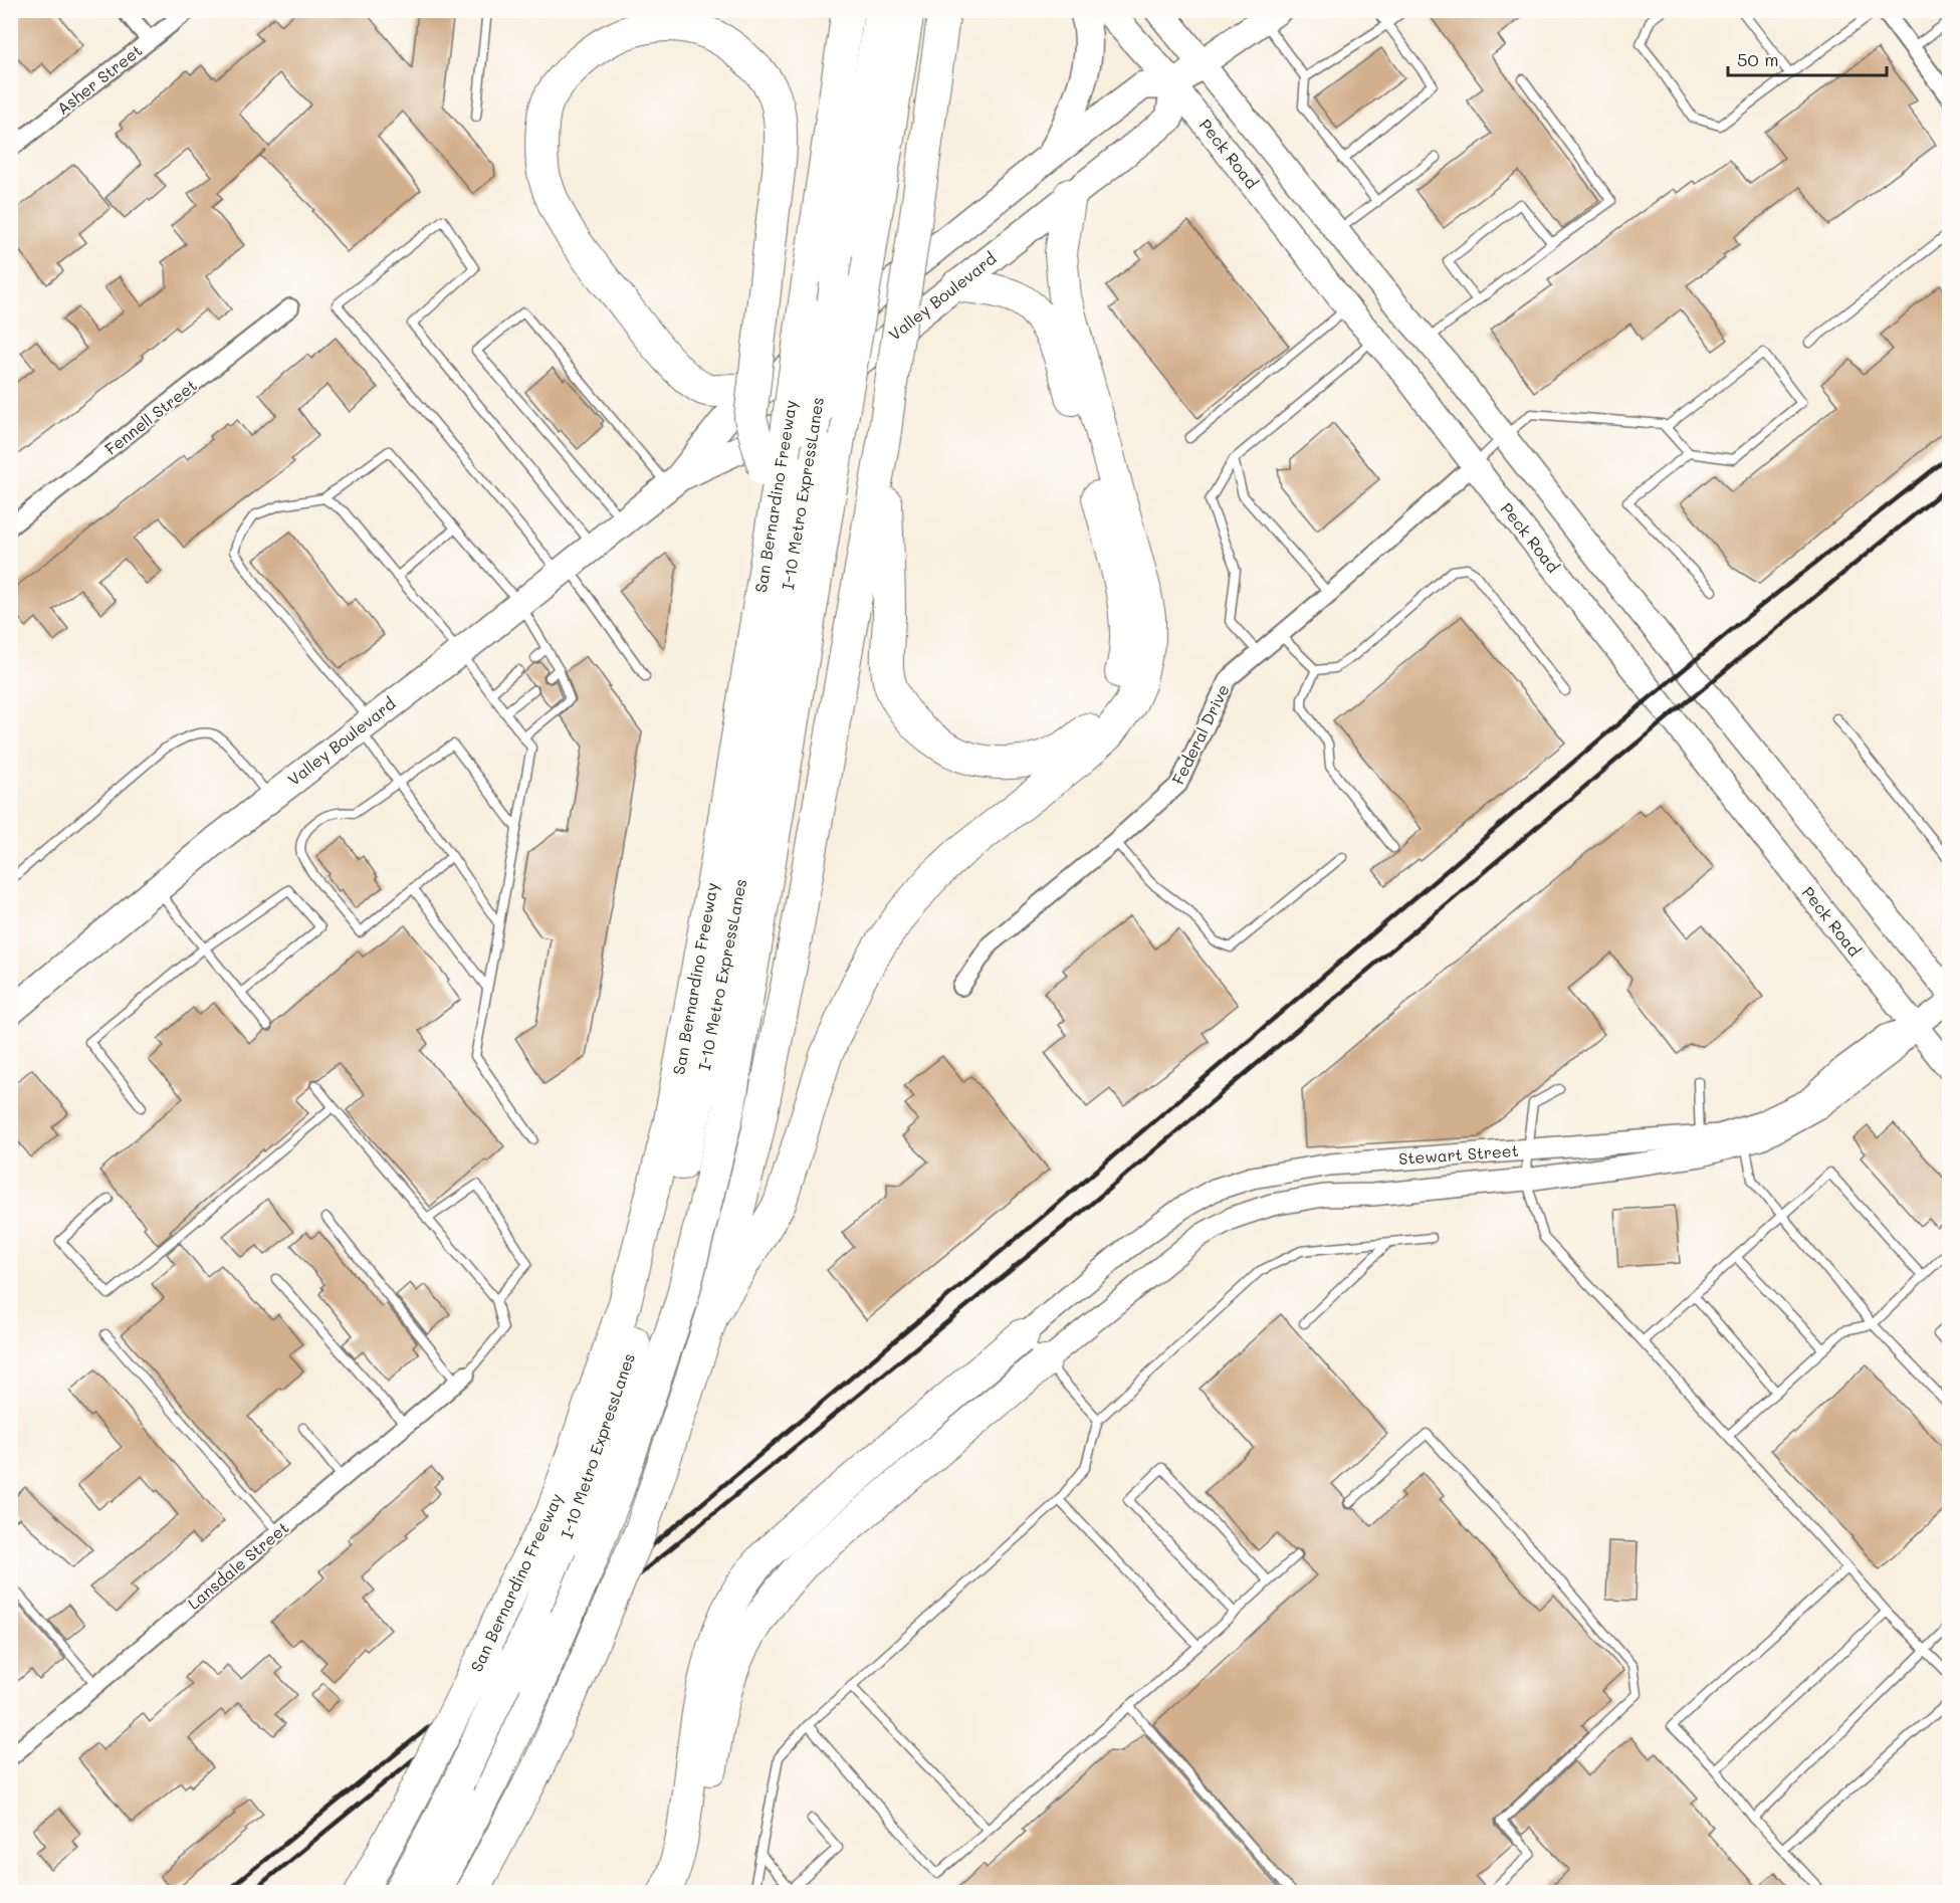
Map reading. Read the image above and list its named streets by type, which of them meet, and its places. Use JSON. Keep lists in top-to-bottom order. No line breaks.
{"streets":{"highway":["I-10 Metro ExpressLanes","San Bernardino Freeway"],"main road":["Peck Road","Valley Boulevard"],"street":["Asher Street","Fennell Street","Federal Drive","Stewart Street","Lansdale Street"]},"crossings":[["Peck Road","Valley Boulevard"],["Peck Road","Federal Drive"],["Peck Road","Stewart Street"]],"scale_bar":"50 m"}
